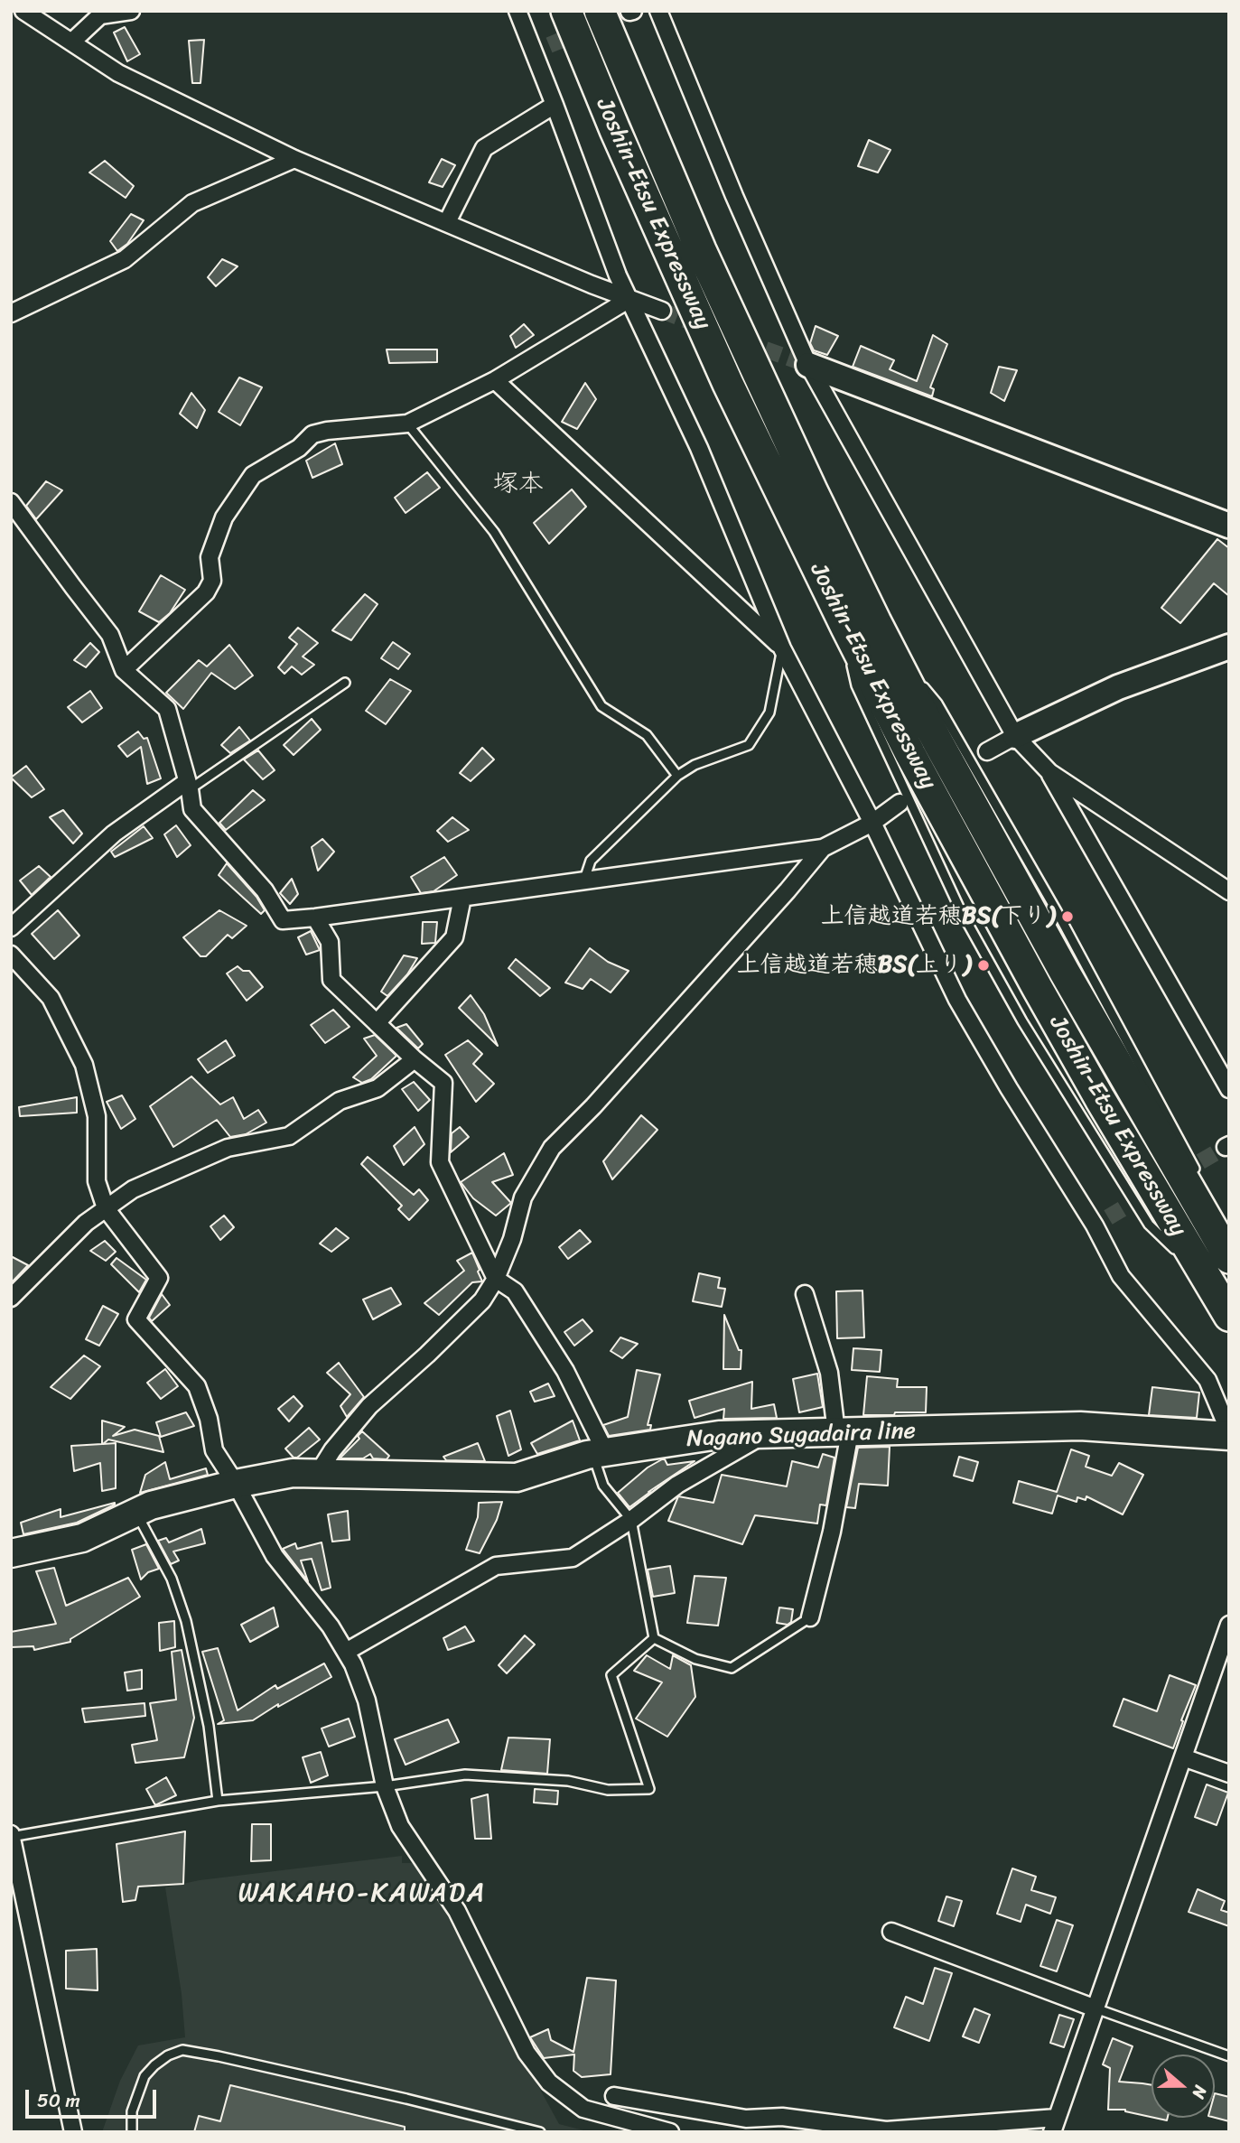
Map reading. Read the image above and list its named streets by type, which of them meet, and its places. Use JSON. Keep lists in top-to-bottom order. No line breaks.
{"streets":{"highway":["Joshin-Etsu Expressway"],"main road":["Nagano Sugadaira line"]},"districts":["塚本","WAKAHO-KAWADA"],"places":["上信越道若穂BS(下り)","上信越道若穂BS(上り)"],"scale_bar":"50 m","north":"right"}
